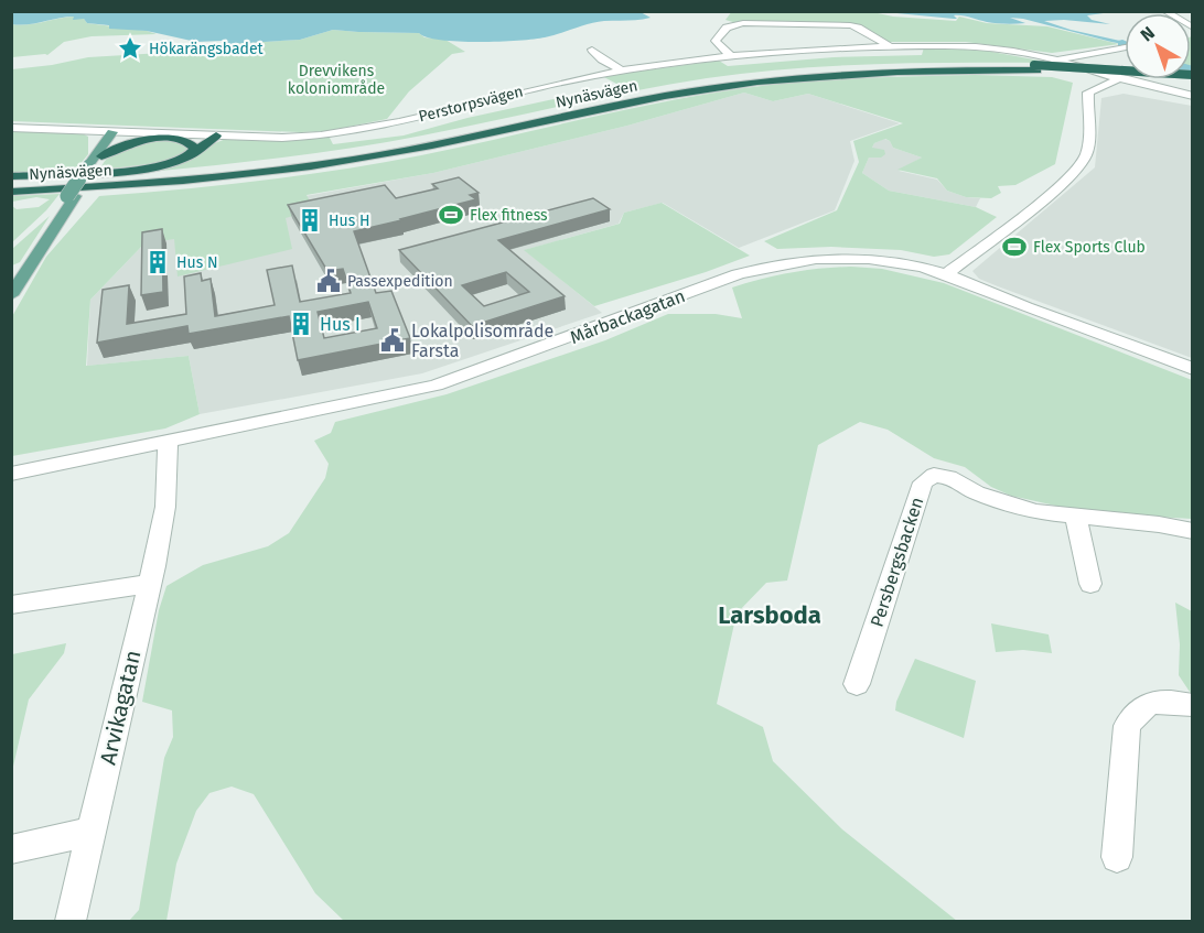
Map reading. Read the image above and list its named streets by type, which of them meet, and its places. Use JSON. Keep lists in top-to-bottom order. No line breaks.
{"streets":{"highway":["Nynäsvägen"],"street":["Perstorpsvägen","Mårbackagatan","Persbergsbacken","Arvikagatan"]},"crossings":[["Mårbackagatan","Arvikagatan"]],"districts":["Larsboda"],"parks":["Drevvikens koloniområde"],"places":{"place":["Hökarängsbadet"],"sports":["Flex fitness","Flex Sports Club"],"building":["Hus H","Hus N","Hus I"],"public building":["Passexpedition","Lokalpolisområde Farsta"]},"north":"top left"}
